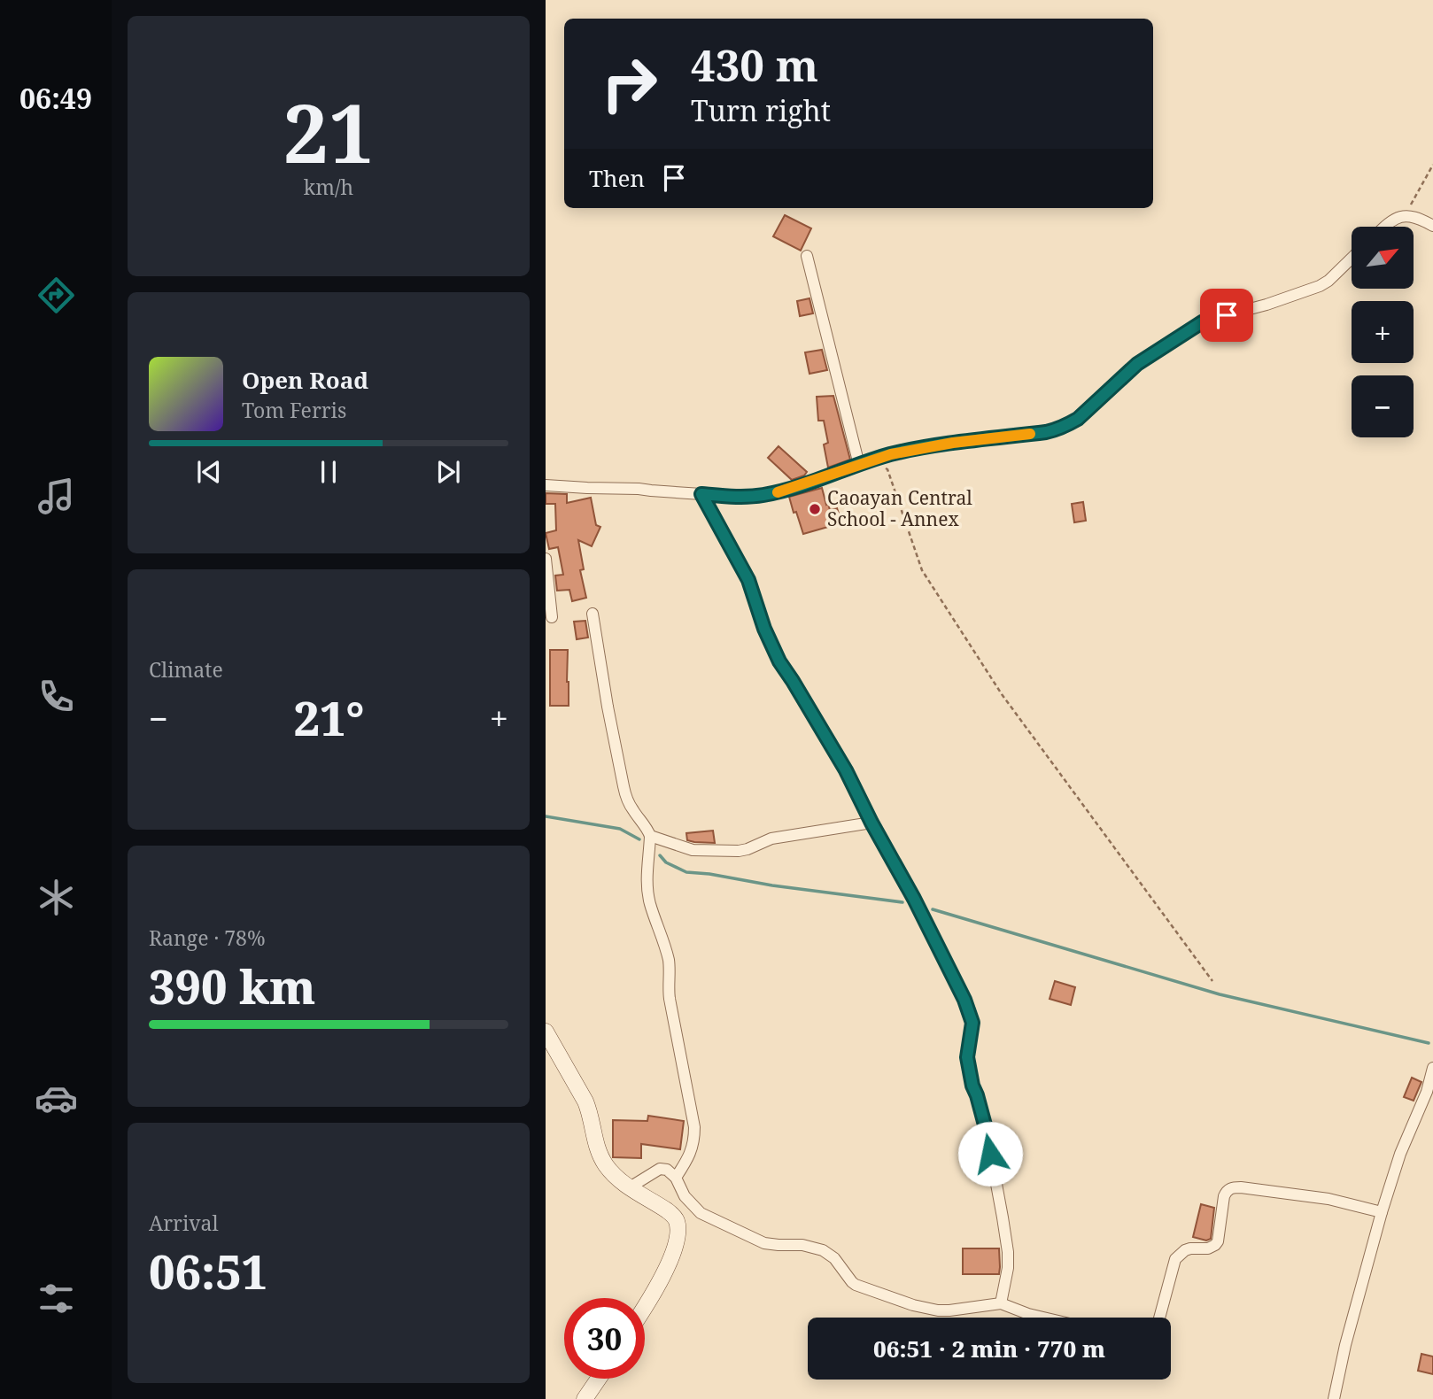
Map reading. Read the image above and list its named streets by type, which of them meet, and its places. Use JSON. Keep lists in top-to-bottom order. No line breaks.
{"places":["Caoayan Central School - Annex"],"north":"top right","page":{"tabs":"06:49","tile":[["21","km/h"],"Climate",["Range · 78%","390 km"],["Arrival","06:51"]],"turn":["430 m","Turn right"],"then":"Then","map_buttons":["+","−"],"song":["Open Road","Tom Ferris"],"heat":["−","21°","+"],"limit":"30","trip":"06:51 · 2 min · 770 m"}}
